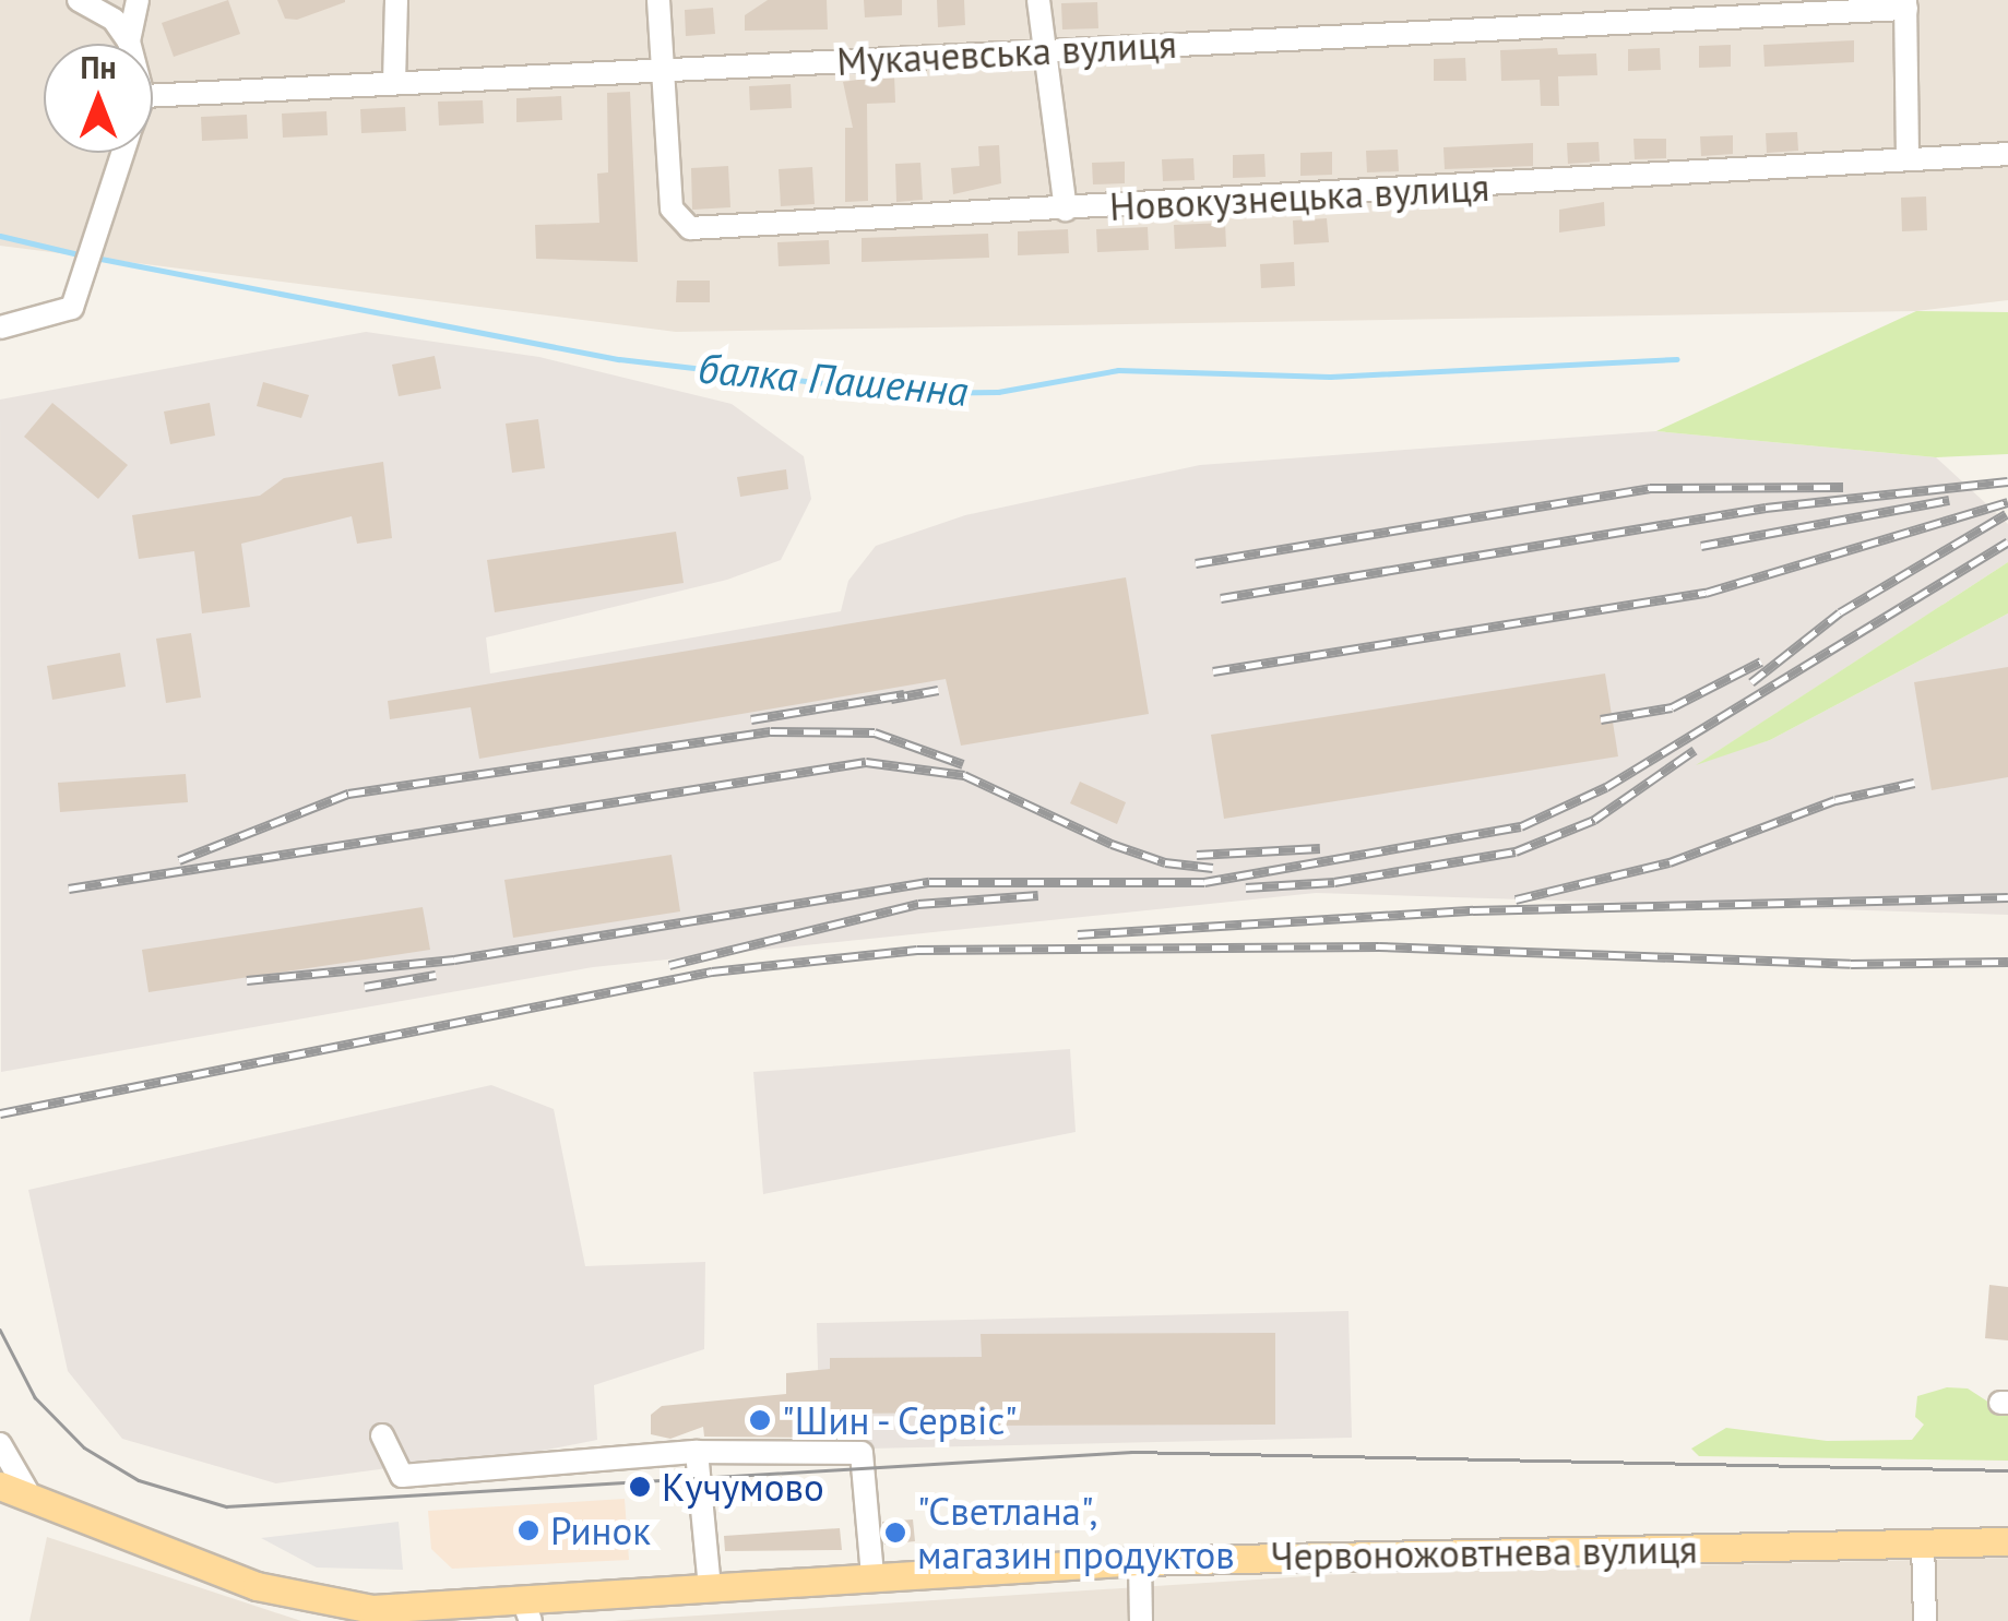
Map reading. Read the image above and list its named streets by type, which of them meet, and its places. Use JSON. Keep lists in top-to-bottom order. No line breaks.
{"streets":{"main road":["Червоножовтнева вулиця"],"street":["Мукачевська вулиця","Новокузнецька вулиця"]},"crossings":[["Мукачевська вулиця","Новокузнецька вулиця"]],"water":["балка Пашенна"],"places":["\"Шин - Сервіс\"","Кучумово","Ринок","\"Светлана\", магазин продуктов"],"north":"top"}
